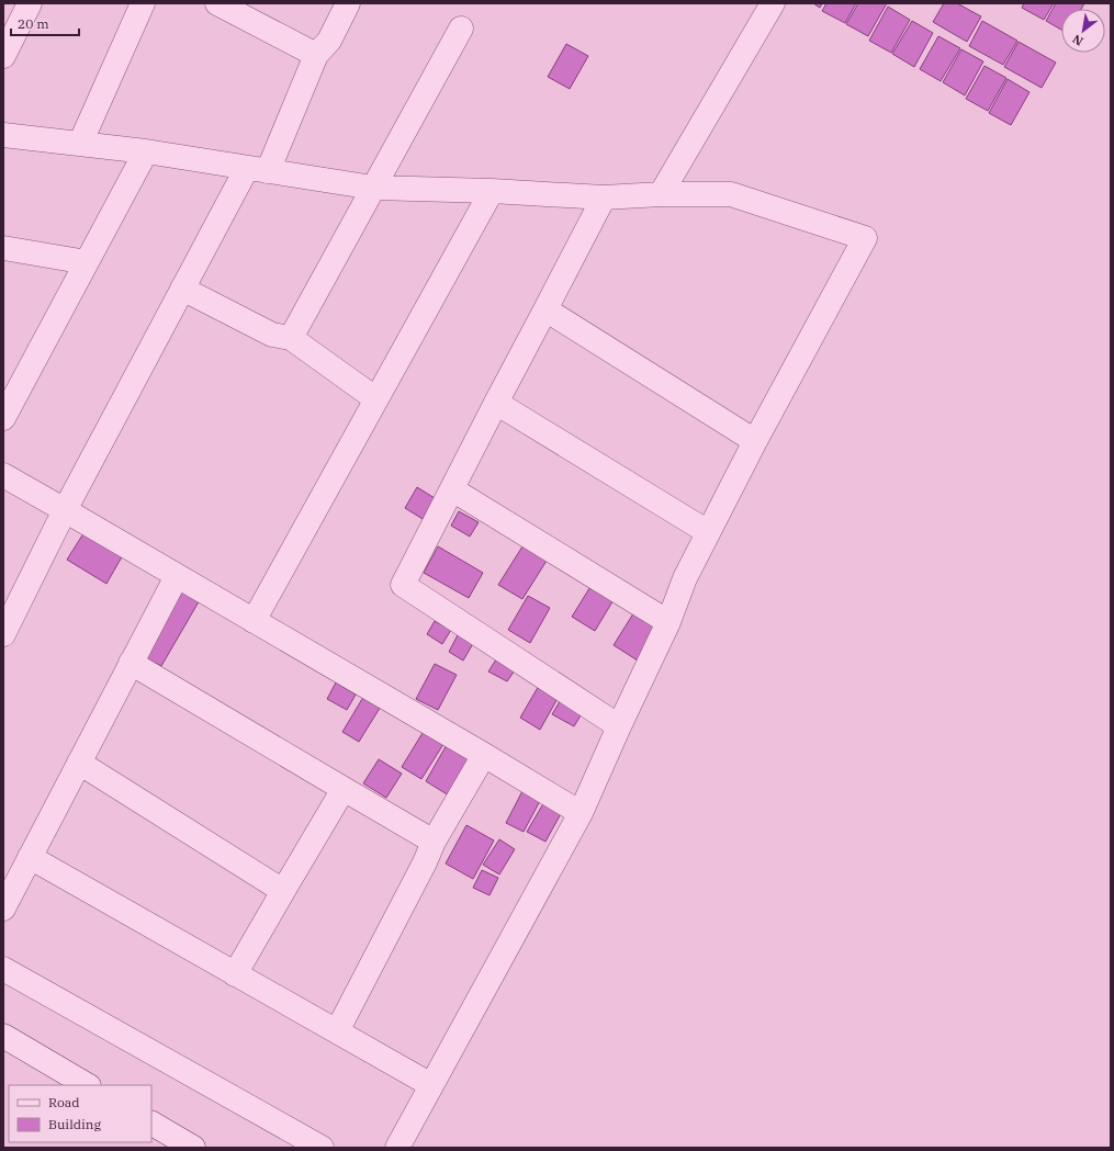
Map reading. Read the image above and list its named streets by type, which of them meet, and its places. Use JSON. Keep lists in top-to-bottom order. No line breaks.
{"legend":["Road","Building"],"scale_bar":"20 m","north":"bottom left"}
